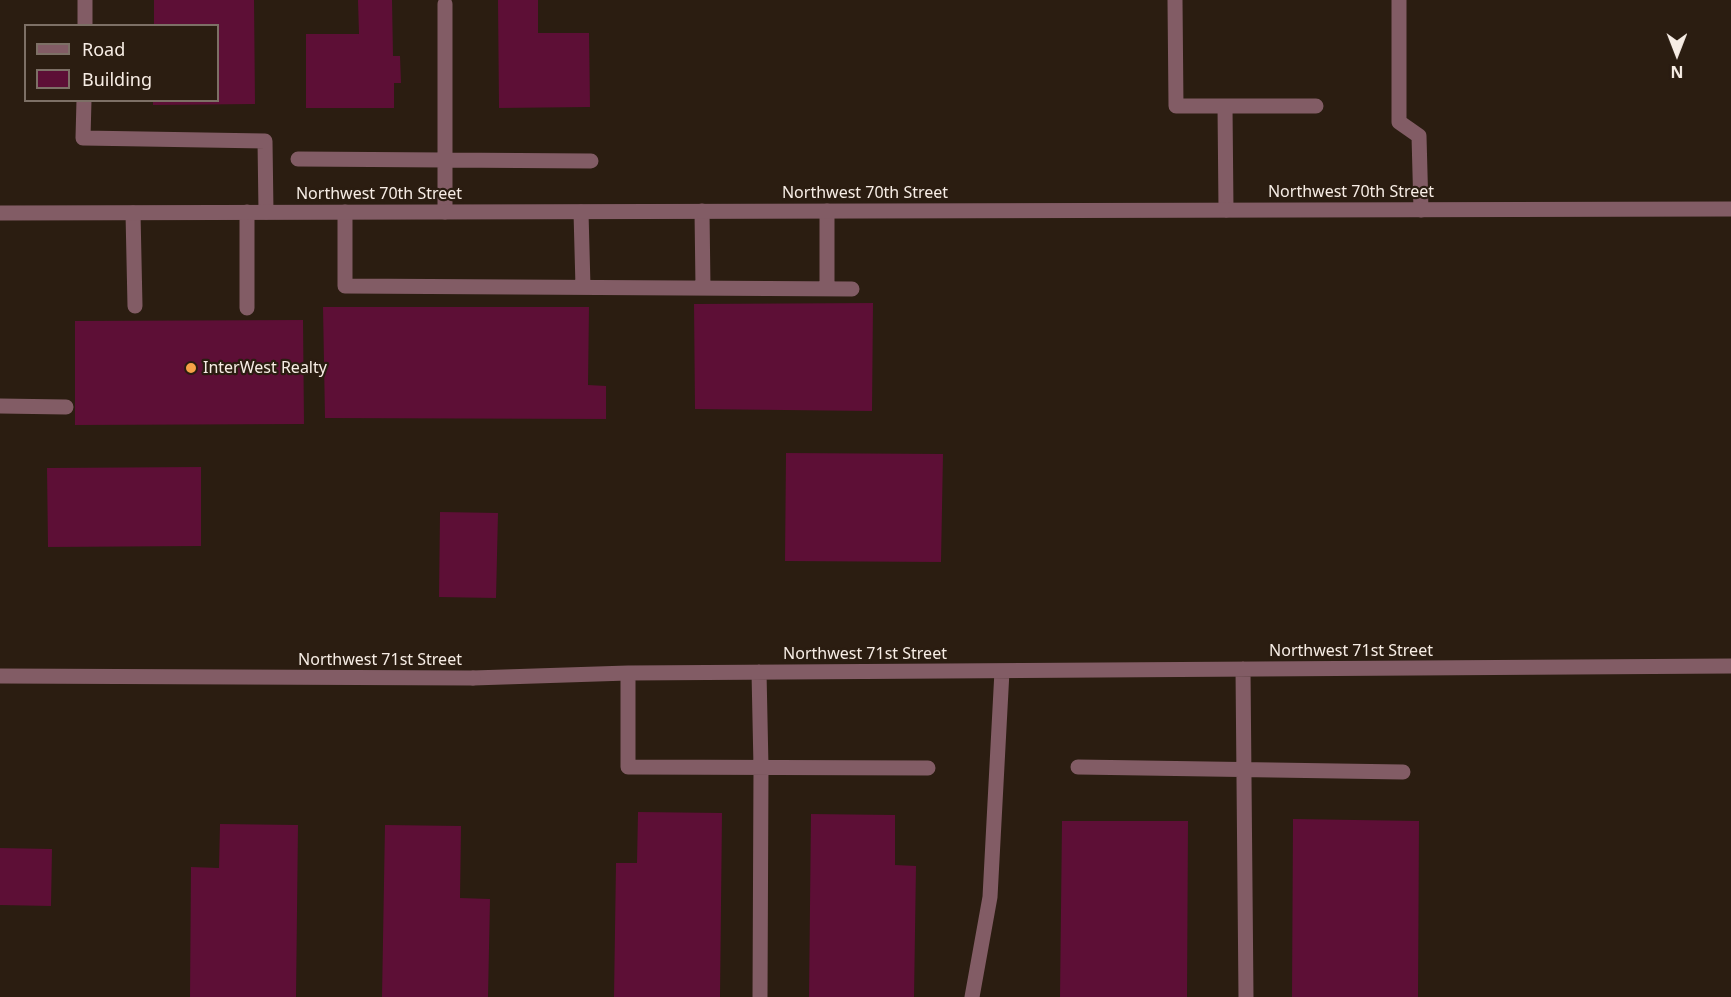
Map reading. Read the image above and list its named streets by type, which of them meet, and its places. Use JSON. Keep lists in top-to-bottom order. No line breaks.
{"streets":{"street":["Northwest 70th Street","Northwest 71st Street"]},"places":["InterWest Realty"],"legend":["Road","Building"],"north":"bottom"}
